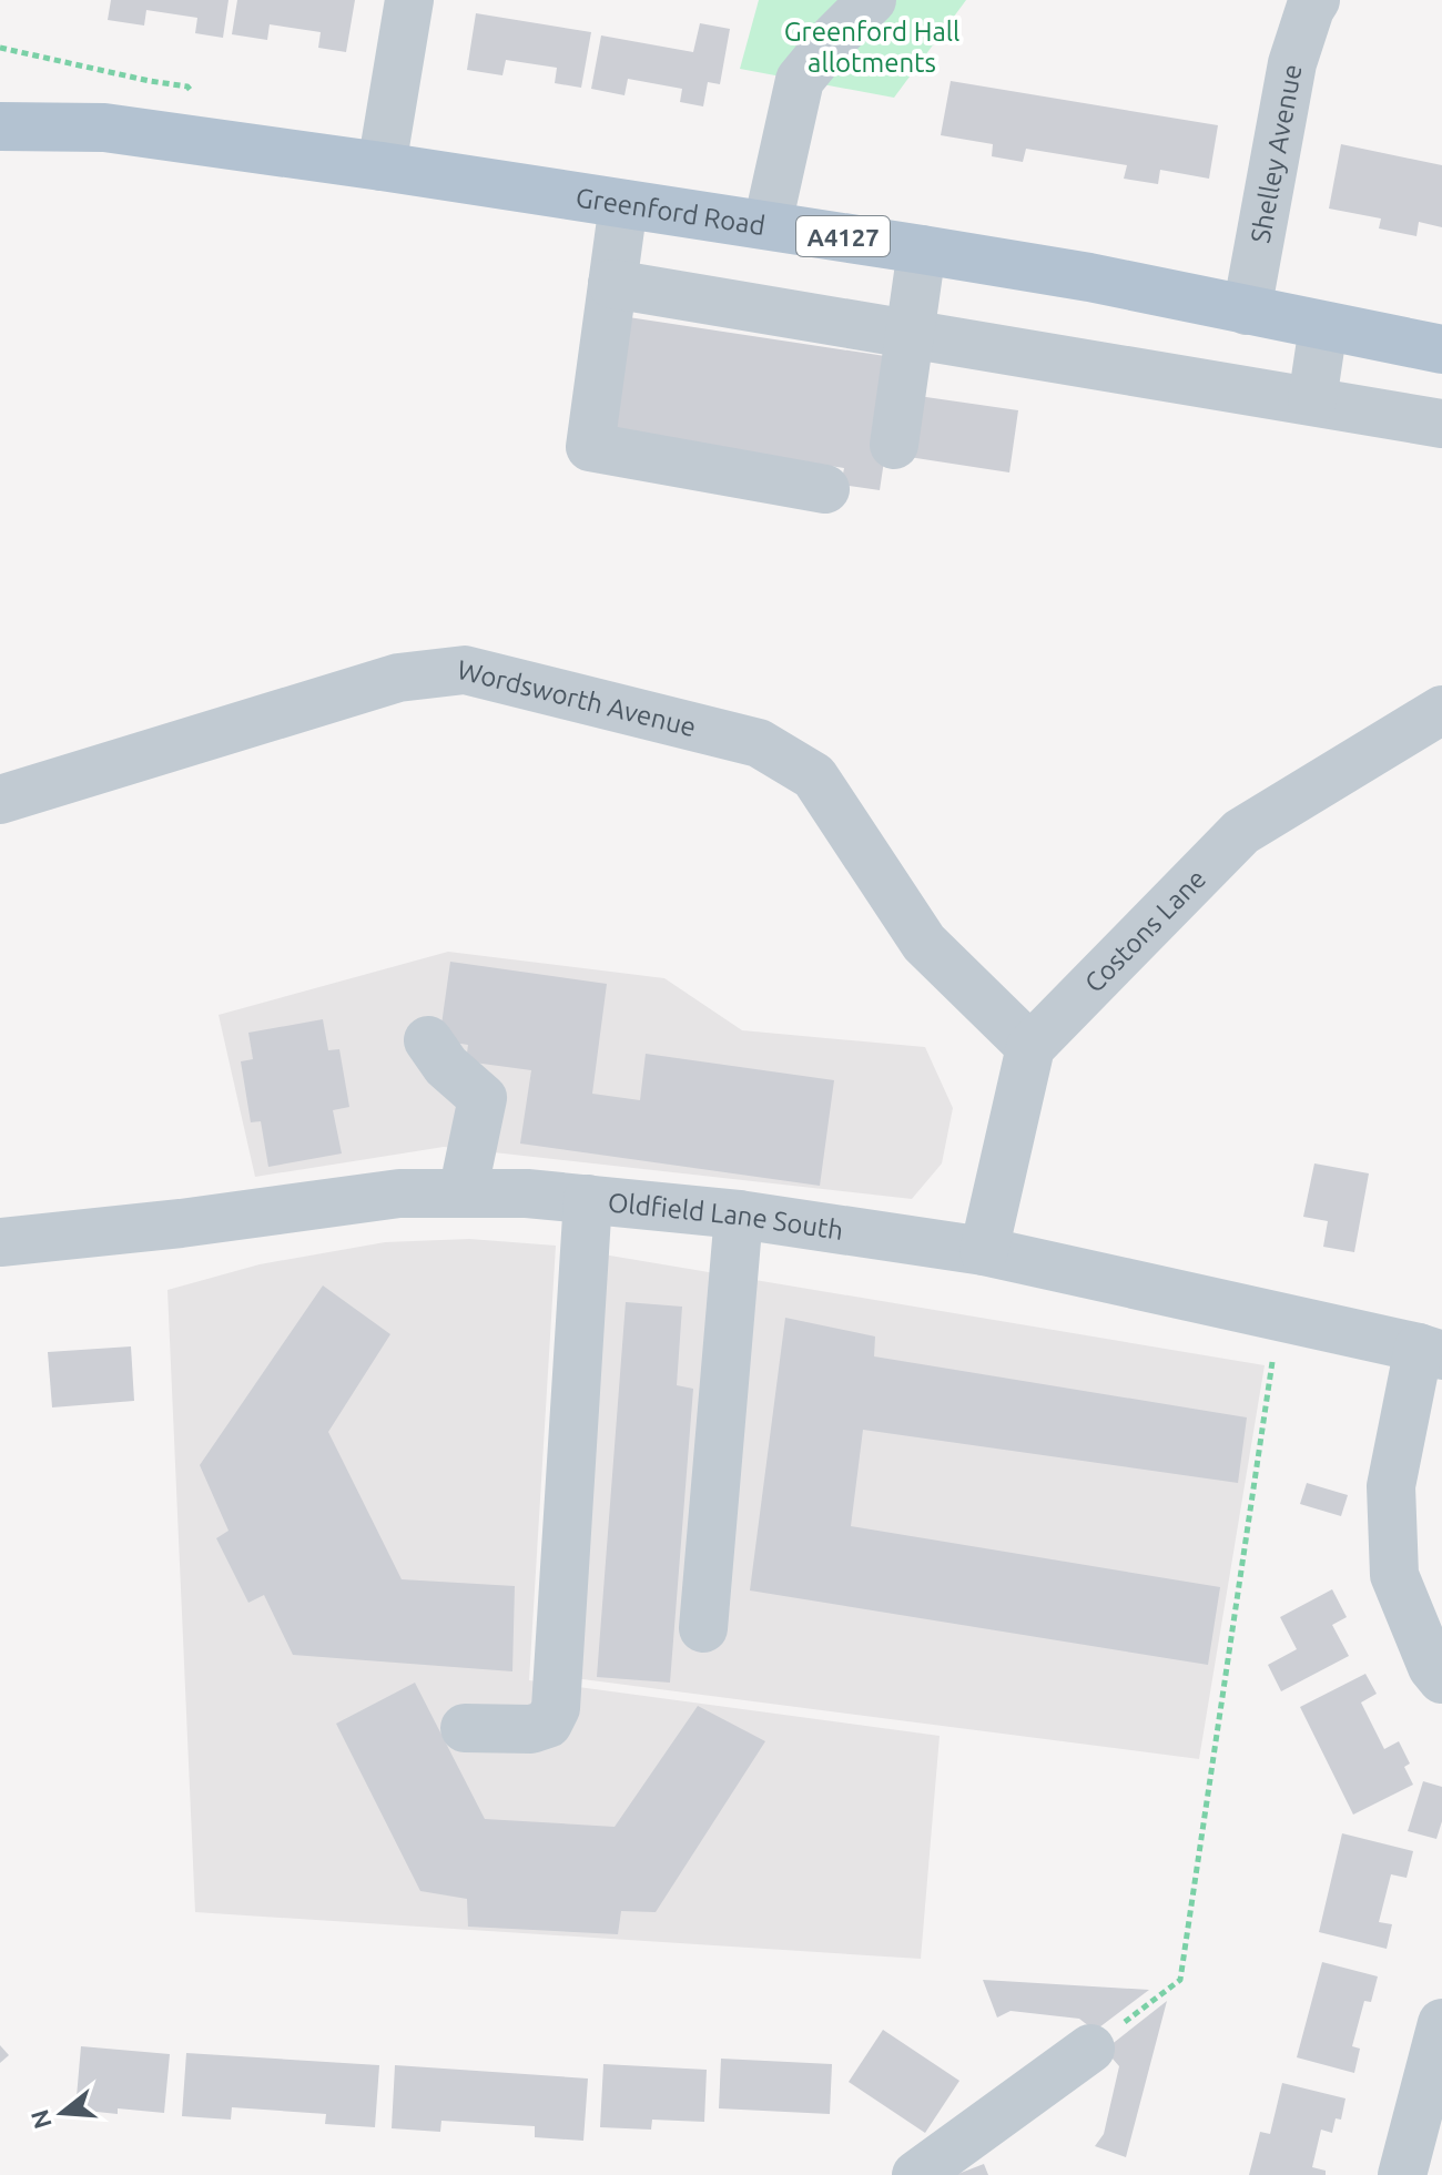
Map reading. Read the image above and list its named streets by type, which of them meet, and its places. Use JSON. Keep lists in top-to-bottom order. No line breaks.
{"streets":{"main road":["Greenford Road","A4127"],"street":["Shelley Avenue","Wordsworth Avenue","Costons Lane","Oldfield Lane South"]},"crossings":[["Shelley Avenue","Greenford Road"],["Wordsworth Avenue","Costons Lane"]],"parks":["Greenford Hall allotments"],"north":"left"}
